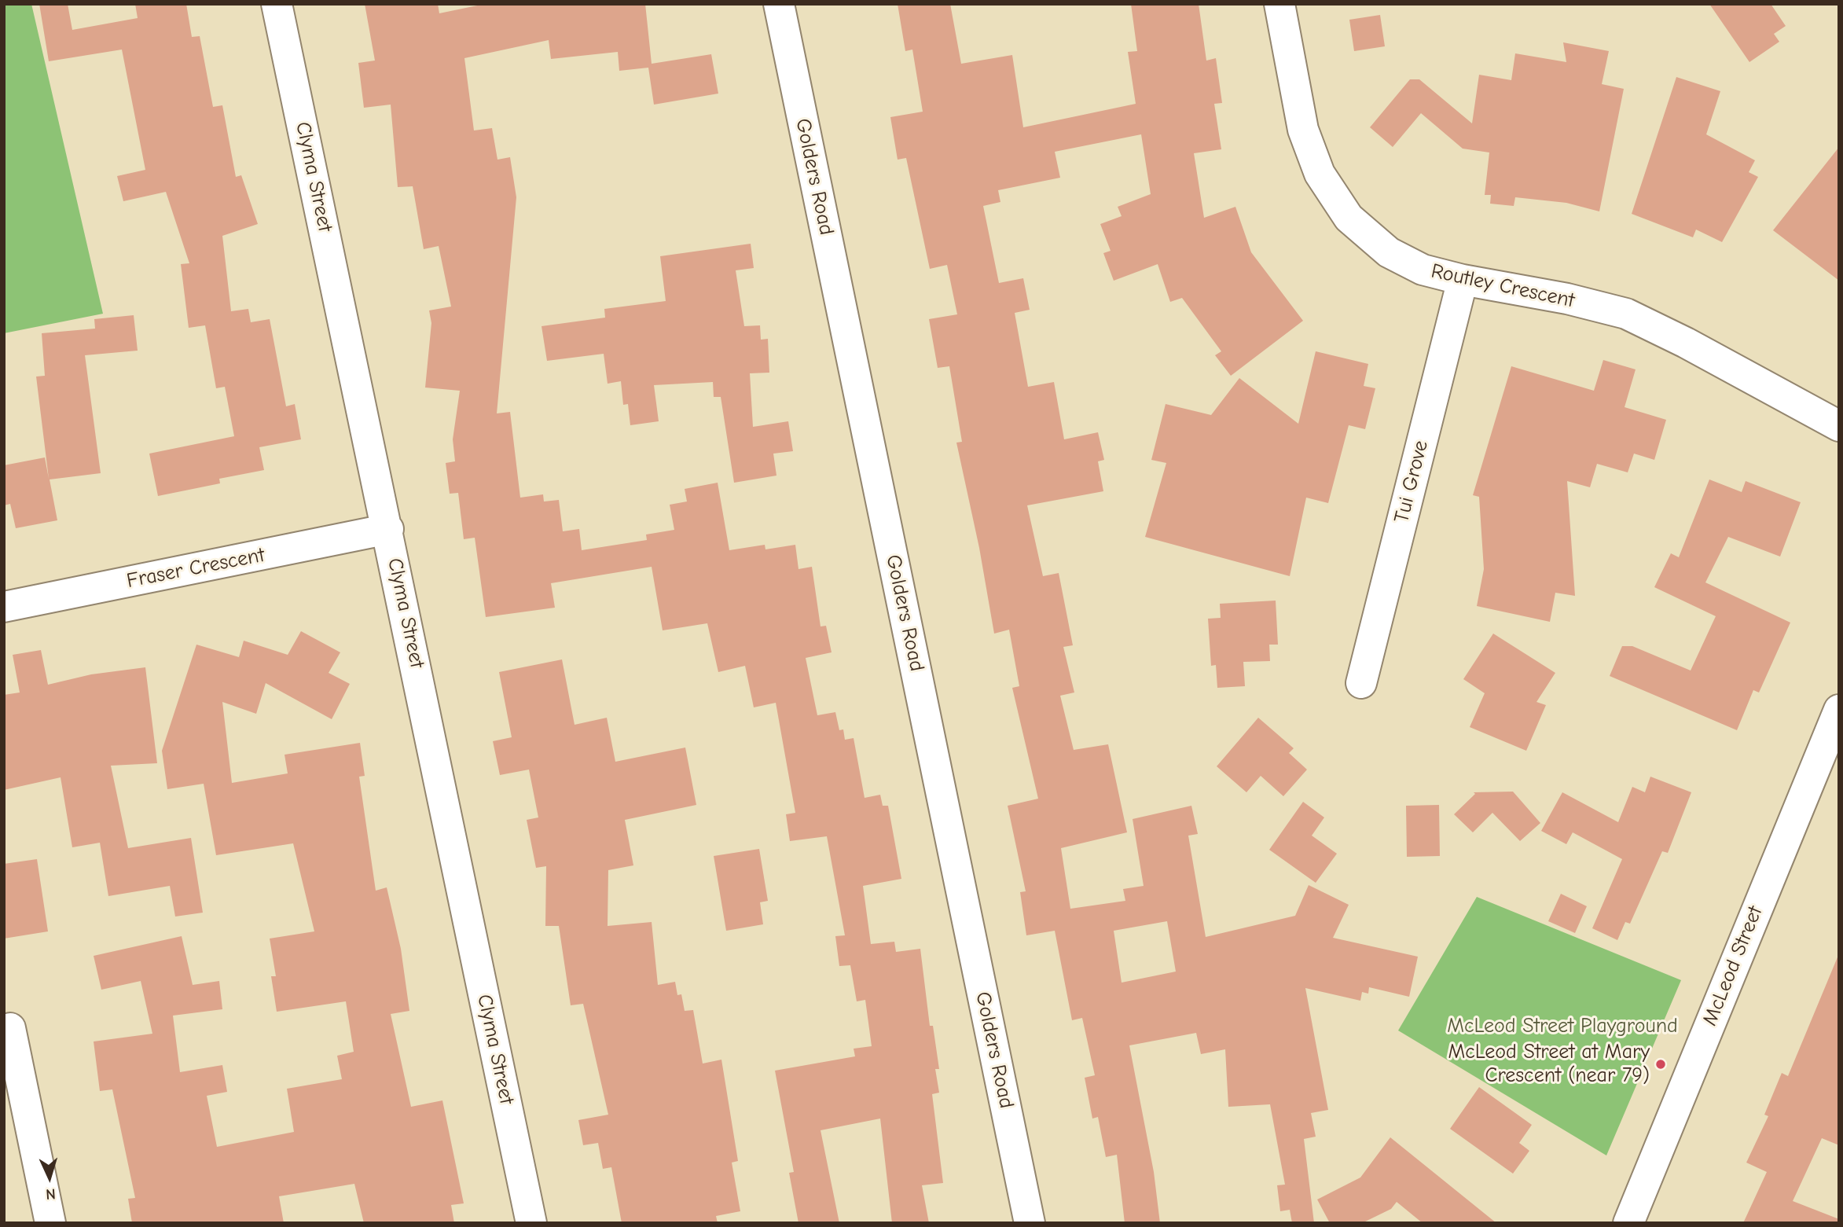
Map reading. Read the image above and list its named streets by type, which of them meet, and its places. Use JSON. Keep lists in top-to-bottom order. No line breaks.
{"streets":{"street":["Clyma Street","Golders Road","Routley Crescent","Tui Grove","Fraser Crescent","McLeod Street"]},"crossings":[["Clyma Street","Fraser Crescent"],["Routley Crescent","Tui Grove"]],"parks":["McLeod Street Playground"],"places":["McLeod Street at Mary Crescent (near 79)"],"north":"bottom"}
